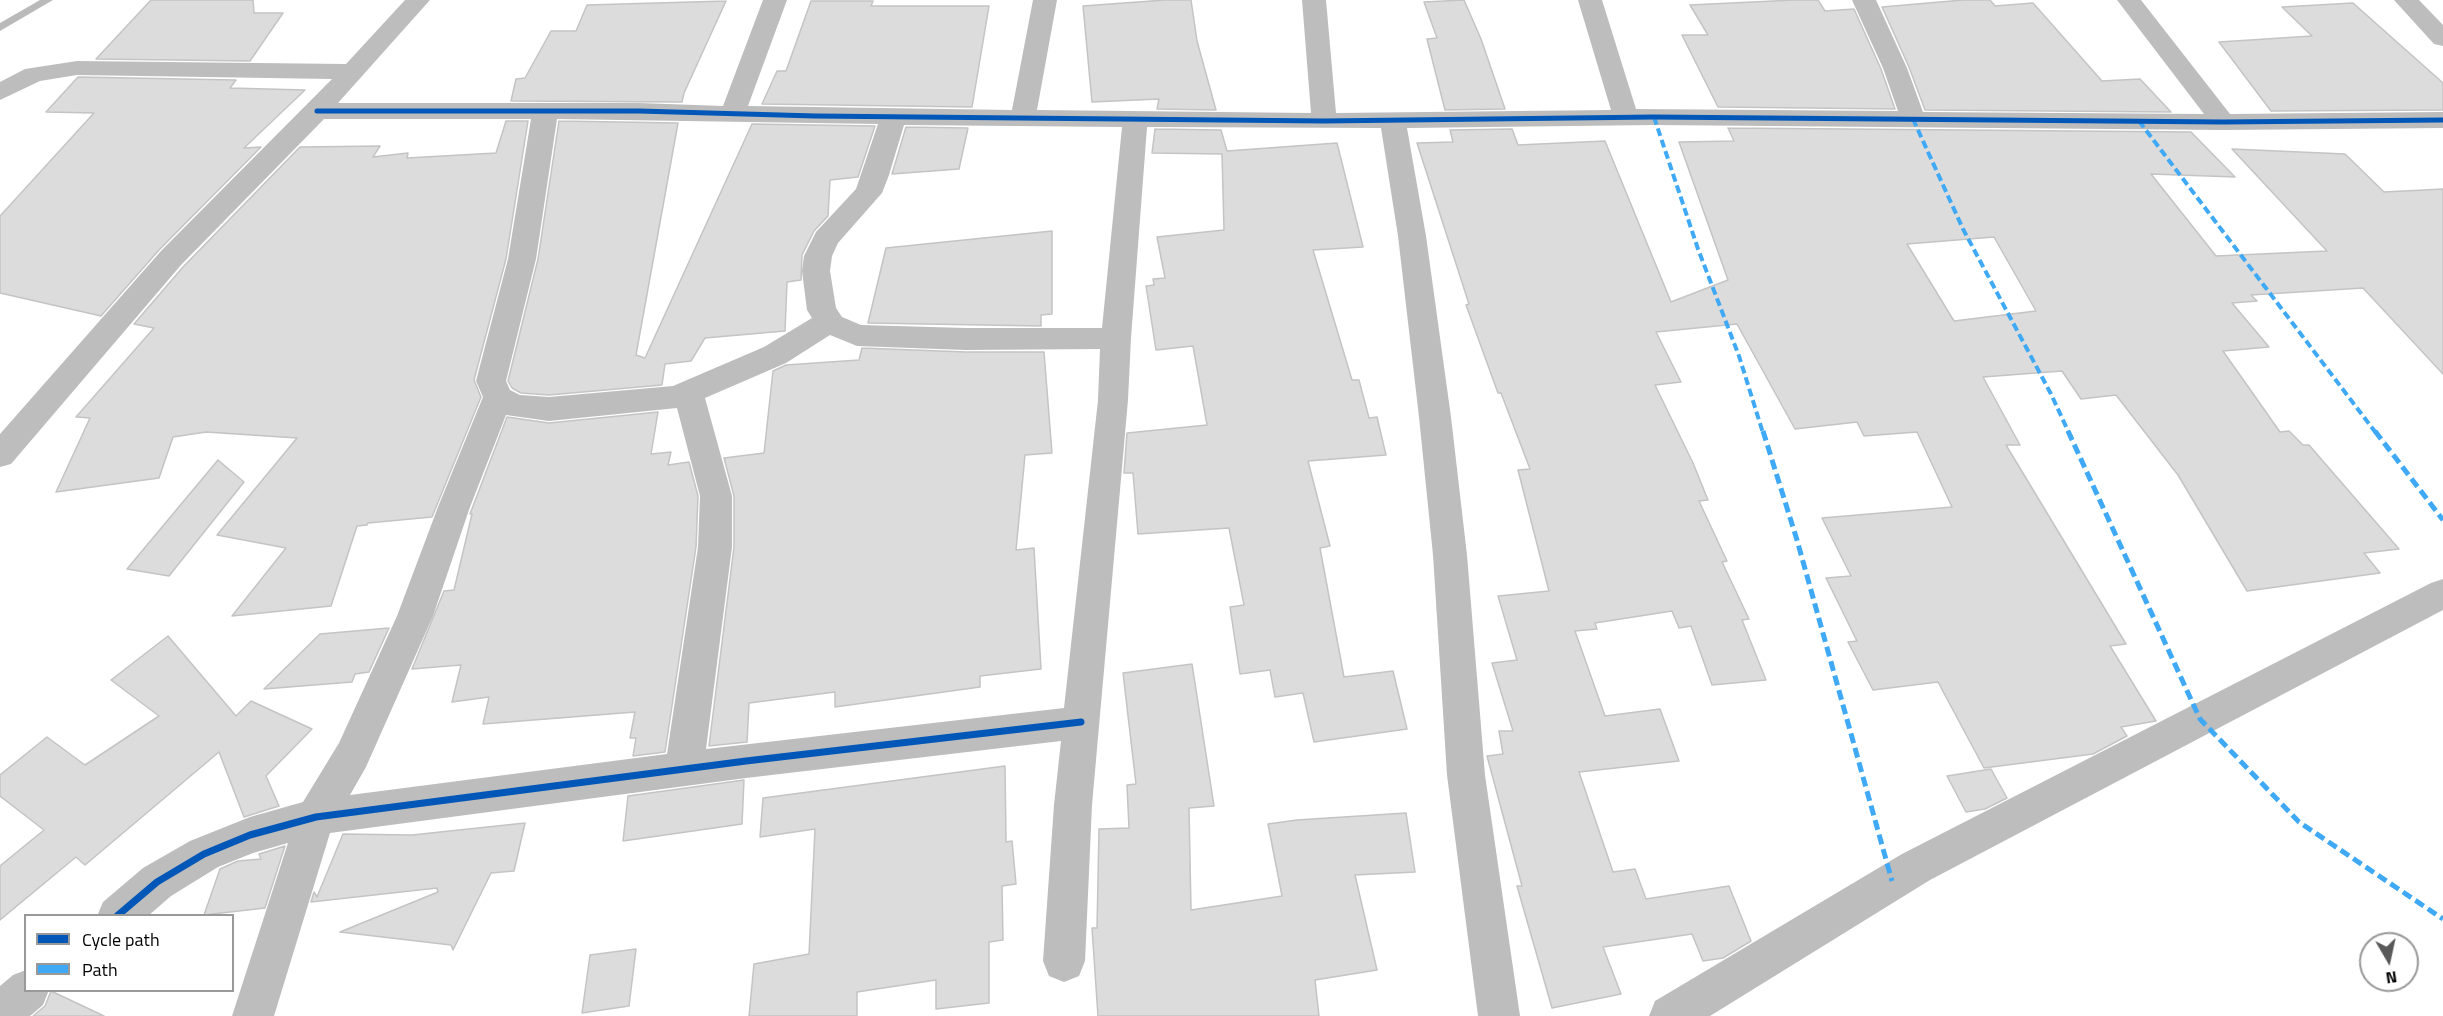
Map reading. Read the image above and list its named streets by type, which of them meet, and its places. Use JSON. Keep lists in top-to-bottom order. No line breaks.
{"legend":["Cycle path","Path"],"north":"bottom"}
